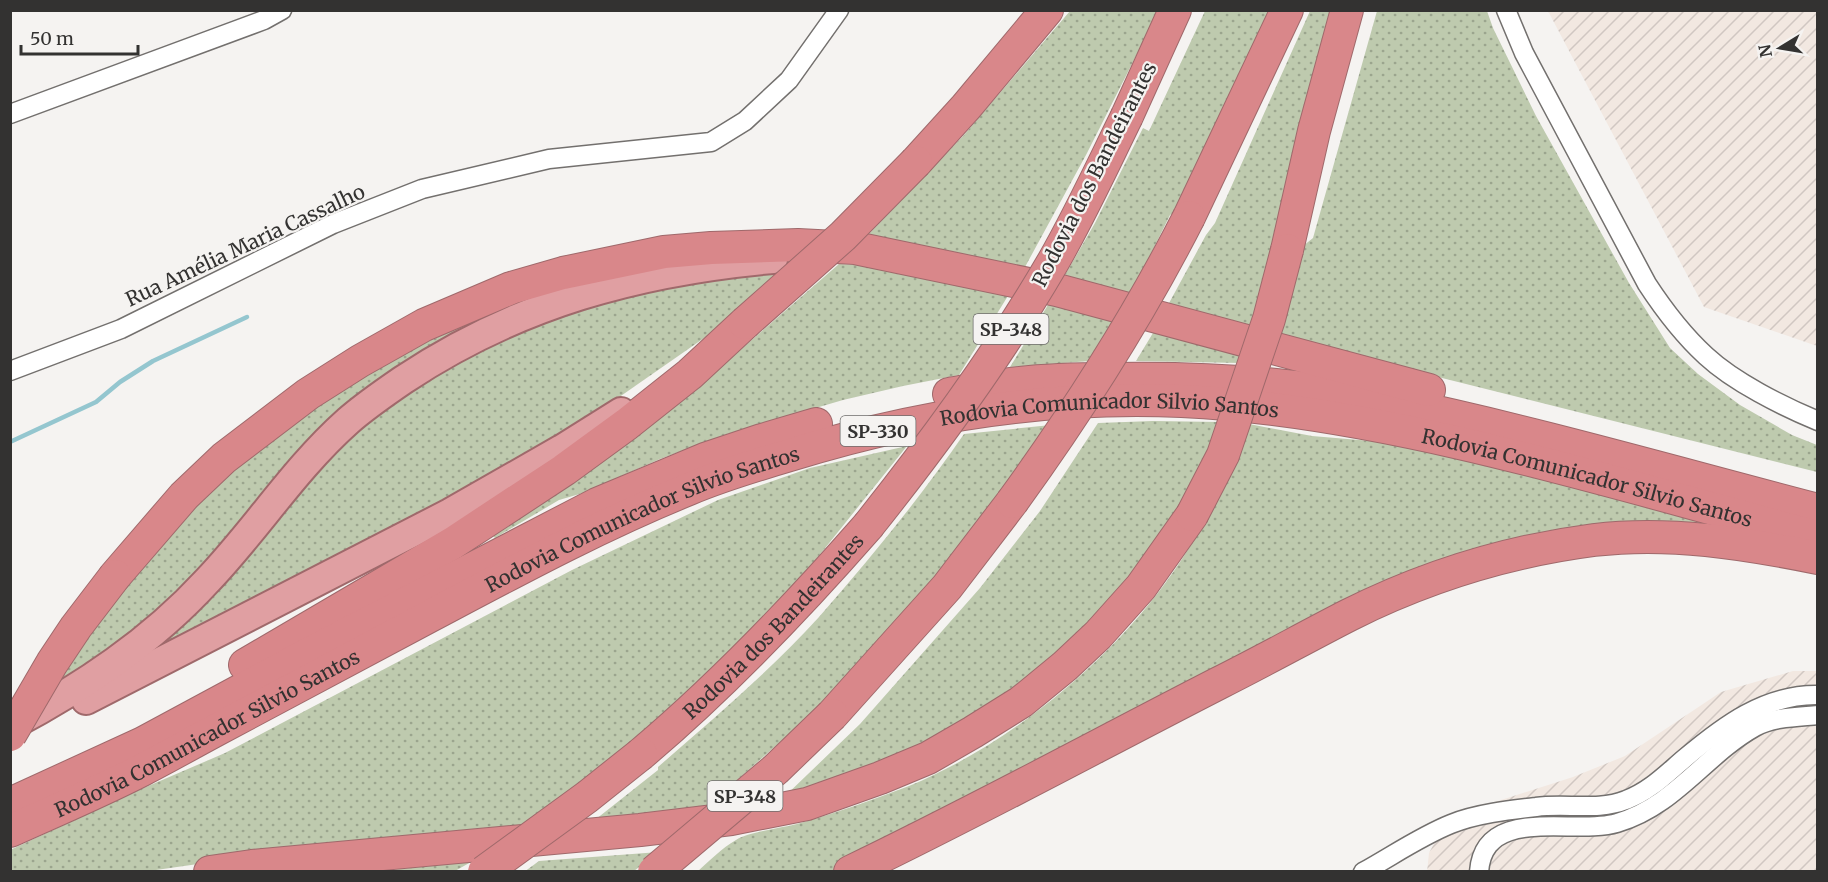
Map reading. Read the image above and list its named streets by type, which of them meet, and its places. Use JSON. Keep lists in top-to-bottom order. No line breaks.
{"streets":{"highway":["Rodovia dos Bandeirantes","SP-348","Rodovia Comunicador Silvio Santos","SP-330"],"street":["Rua Amélia Maria Cassalho"]},"scale_bar":"50 m","north":"left"}
